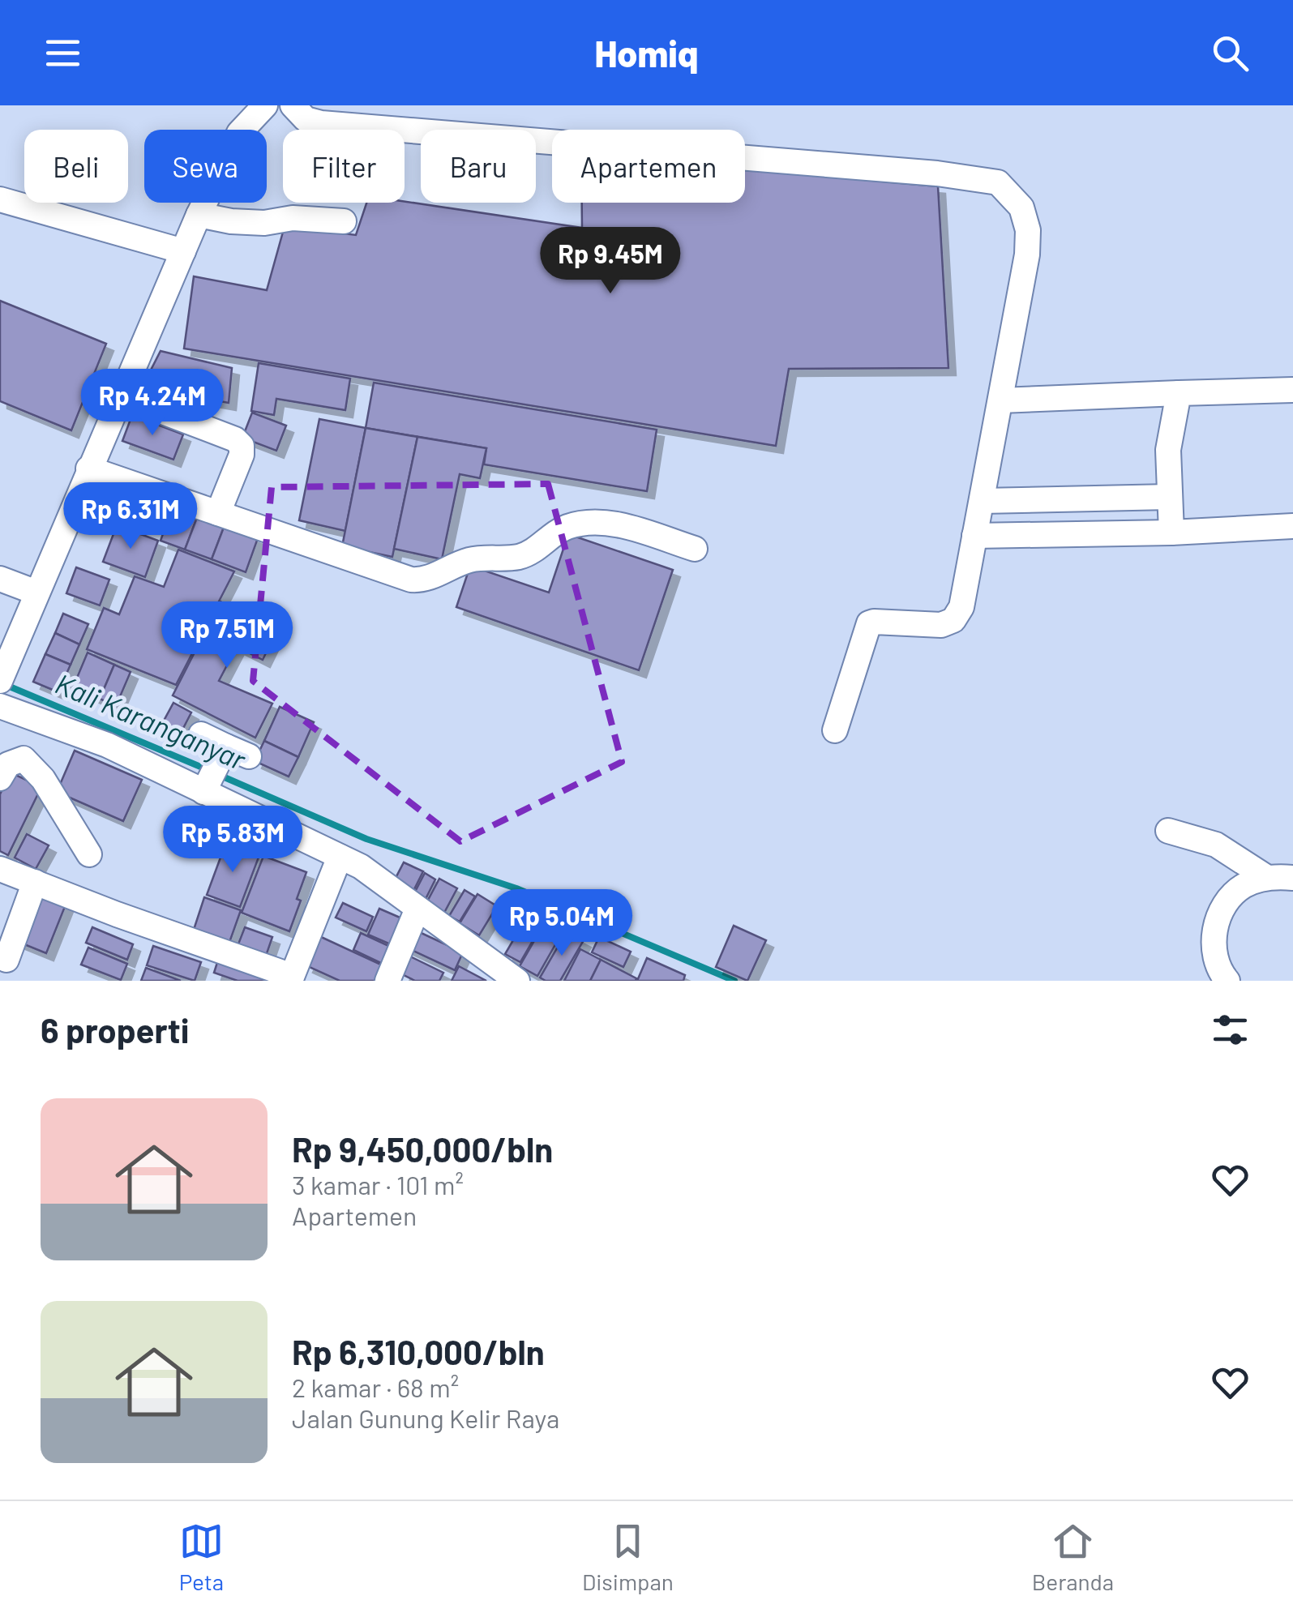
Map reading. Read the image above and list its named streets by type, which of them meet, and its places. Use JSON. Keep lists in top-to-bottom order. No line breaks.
{"water":["Kali Karanganyar"],"page":{"header":"Homiq","chip":["Beli","Sewa","Filter","Baru","Apartemen"],"price":["Rp 9.45M","Rp 4.24M","Rp 6.31M","Rp 7.51M","Rp 5.83M","Rp 5.04M"],"heading":"6 properti","list":[{"name":"Rp 9,450,000/bln","note":"3 kamar · 101 m² · Apartemen"},{"name":"Rp 6,310,000/bln","note":"2 kamar · 68 m² · Jalan Gunung Kelir Raya"}],"tabs":["Peta","Disimpan","Beranda"]}}
